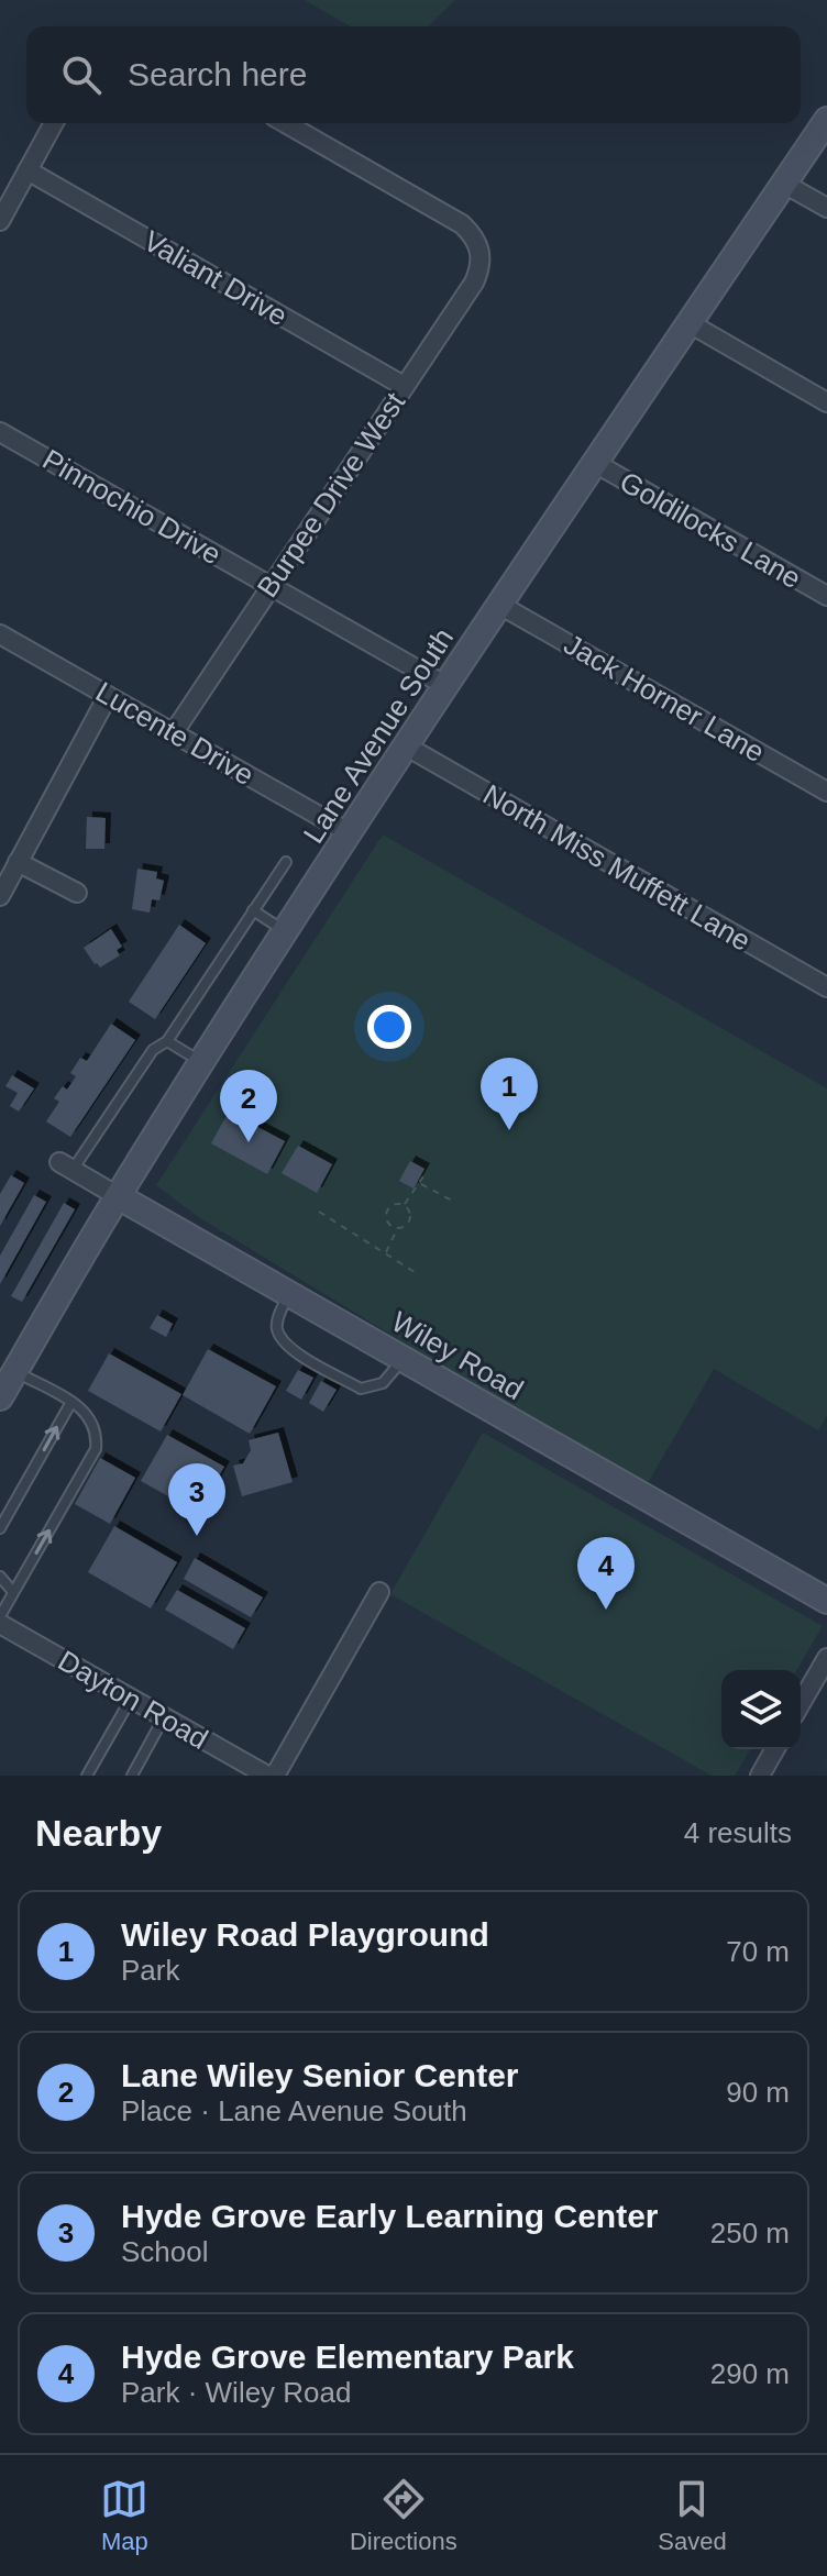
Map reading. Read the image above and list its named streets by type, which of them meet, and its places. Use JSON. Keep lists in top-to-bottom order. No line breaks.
{"streets":{"main road":["Lane Avenue South","Wiley Road"],"street":["Valiant Drive","Burpee Drive West","Pinnochio Drive","Goldilocks Lane","Jack Horner Lane","Lucente Drive","North Miss Muffett Lane","Dayton Road"]},"crossings":[["Valiant Drive","Burpee Drive West"],["Burpee Drive West","Pinnochio Drive"],["Burpee Drive West","Lucente Drive"],["Pinnochio Drive","Lane Avenue South"],["Goldilocks Lane","Lane Avenue South"],["Jack Horner Lane","Lane Avenue South"],["Lucente Drive","Lane Avenue South"],["Lane Avenue South","North Miss Muffett Lane"],["Lane Avenue South","Wiley Road"]],"page":{"search":"Search here","pins":["1","2","3","4"],"heading":["Nearby","4 results"],"list":[{"mark":"1","name":"Wiley Road Playground","note":"Park","value":"70 m"},{"mark":"2","name":"Lane Wiley Senior Center","note":"Place · Lane Avenue South","value":"90 m"},{"mark":"3","name":"Hyde Grove Early Learning Center","note":"School","value":"250 m"},{"mark":"4","name":"Hyde Grove Elementary Park","note":"Park · Wiley Road","value":"290 m"}],"nav":["Map","Directions","Saved"]}}
